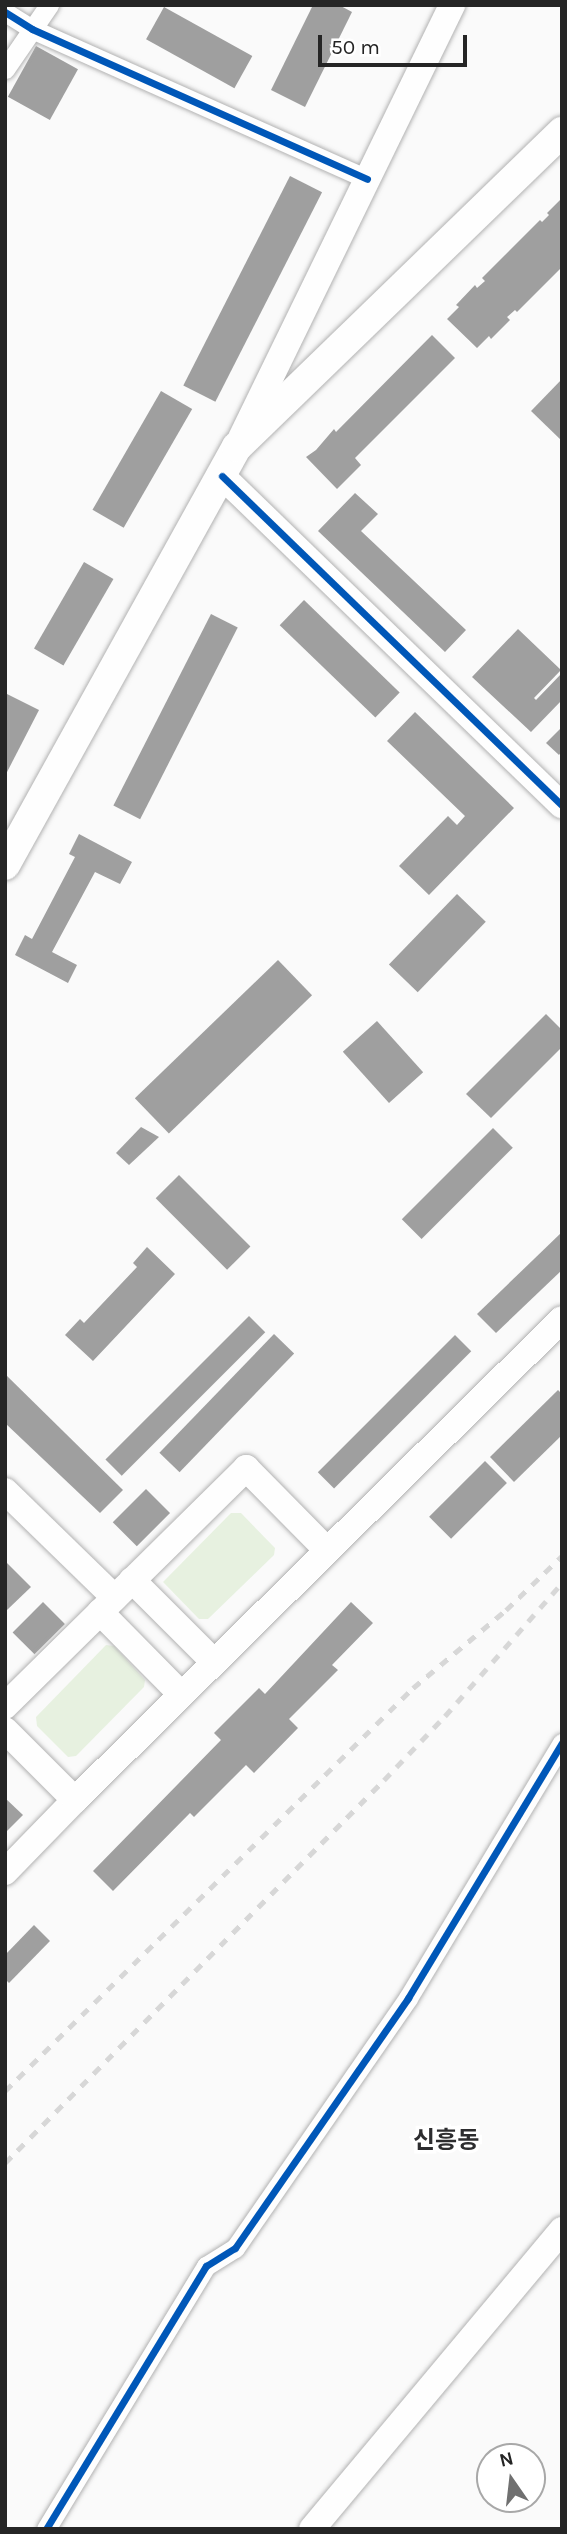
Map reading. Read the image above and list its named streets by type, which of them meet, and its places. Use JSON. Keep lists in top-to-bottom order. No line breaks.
{"districts":["신흥동"],"scale_bar":"50 m","north":"top"}
